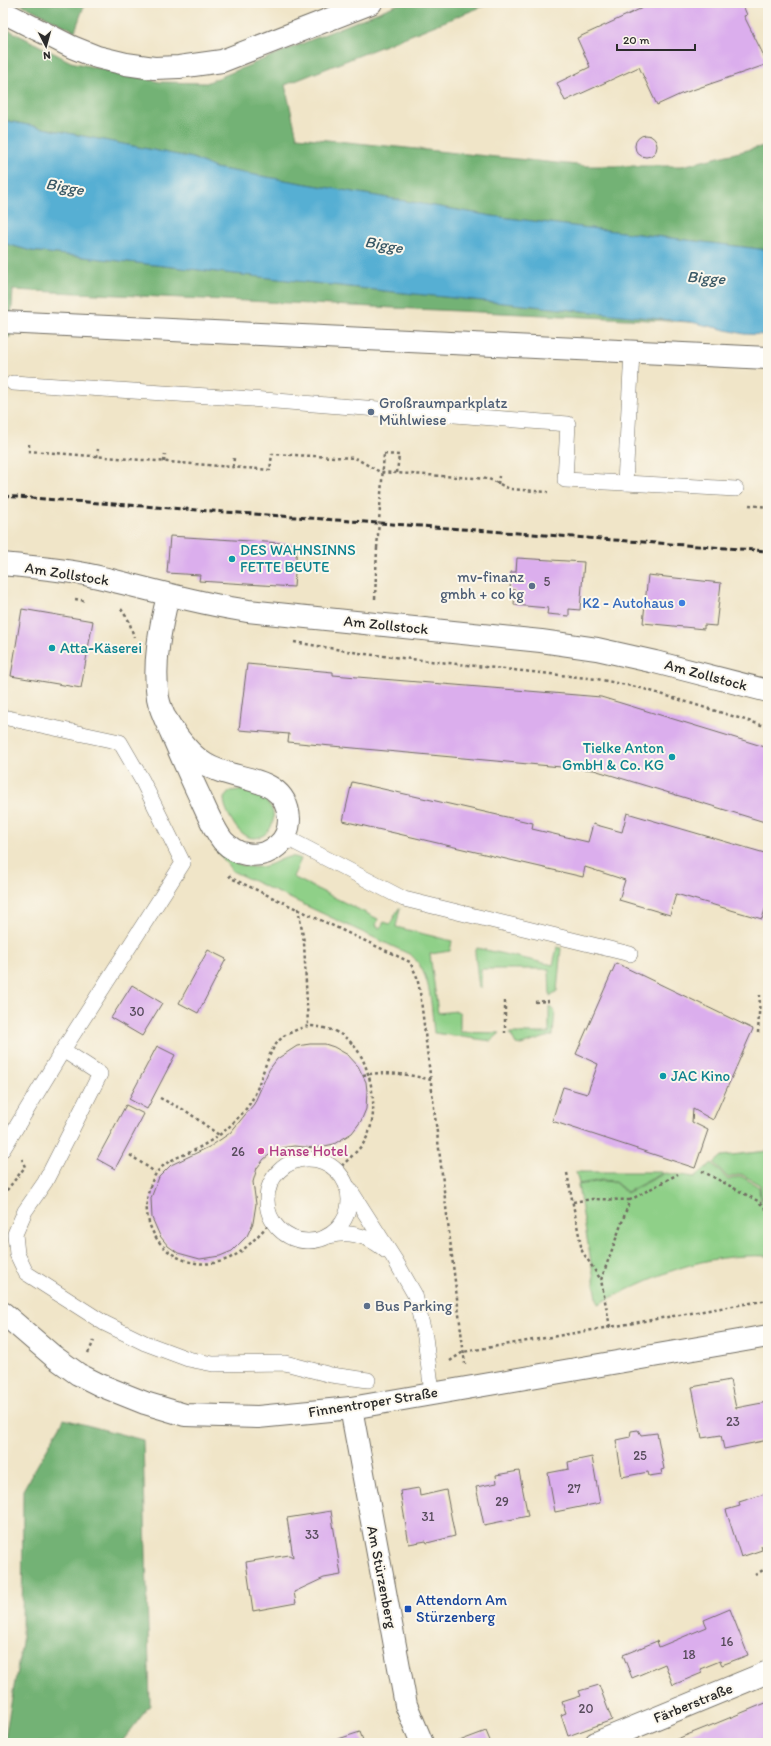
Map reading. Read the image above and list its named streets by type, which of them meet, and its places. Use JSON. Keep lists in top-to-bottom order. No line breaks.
{"streets":{"street":["Am Zollstock","Finnentroper Straße","Am Stürzenberg","Färberstraße"]},"crossings":[["Finnentroper Straße","Am Stürzenberg"]],"water":["Bigge"],"places":{"other":["Großraumparkplatz Mühlwiese","DES WAHNSINNS FETTE BEUTE","mv-finanz gmbh + co kg","K2 - Autohaus","Atta-Käserei","Tielke Anton GmbH & Co. KG","JAC Kino","Hanse Hotel","Bus Parking"],"transit":["Attendorn Am Stürzenberg"]},"house_numbers":["5","30","26","23","25","27","29","31","33","16","18","20"],"scale_bar":"20 m","north":"bottom"}
